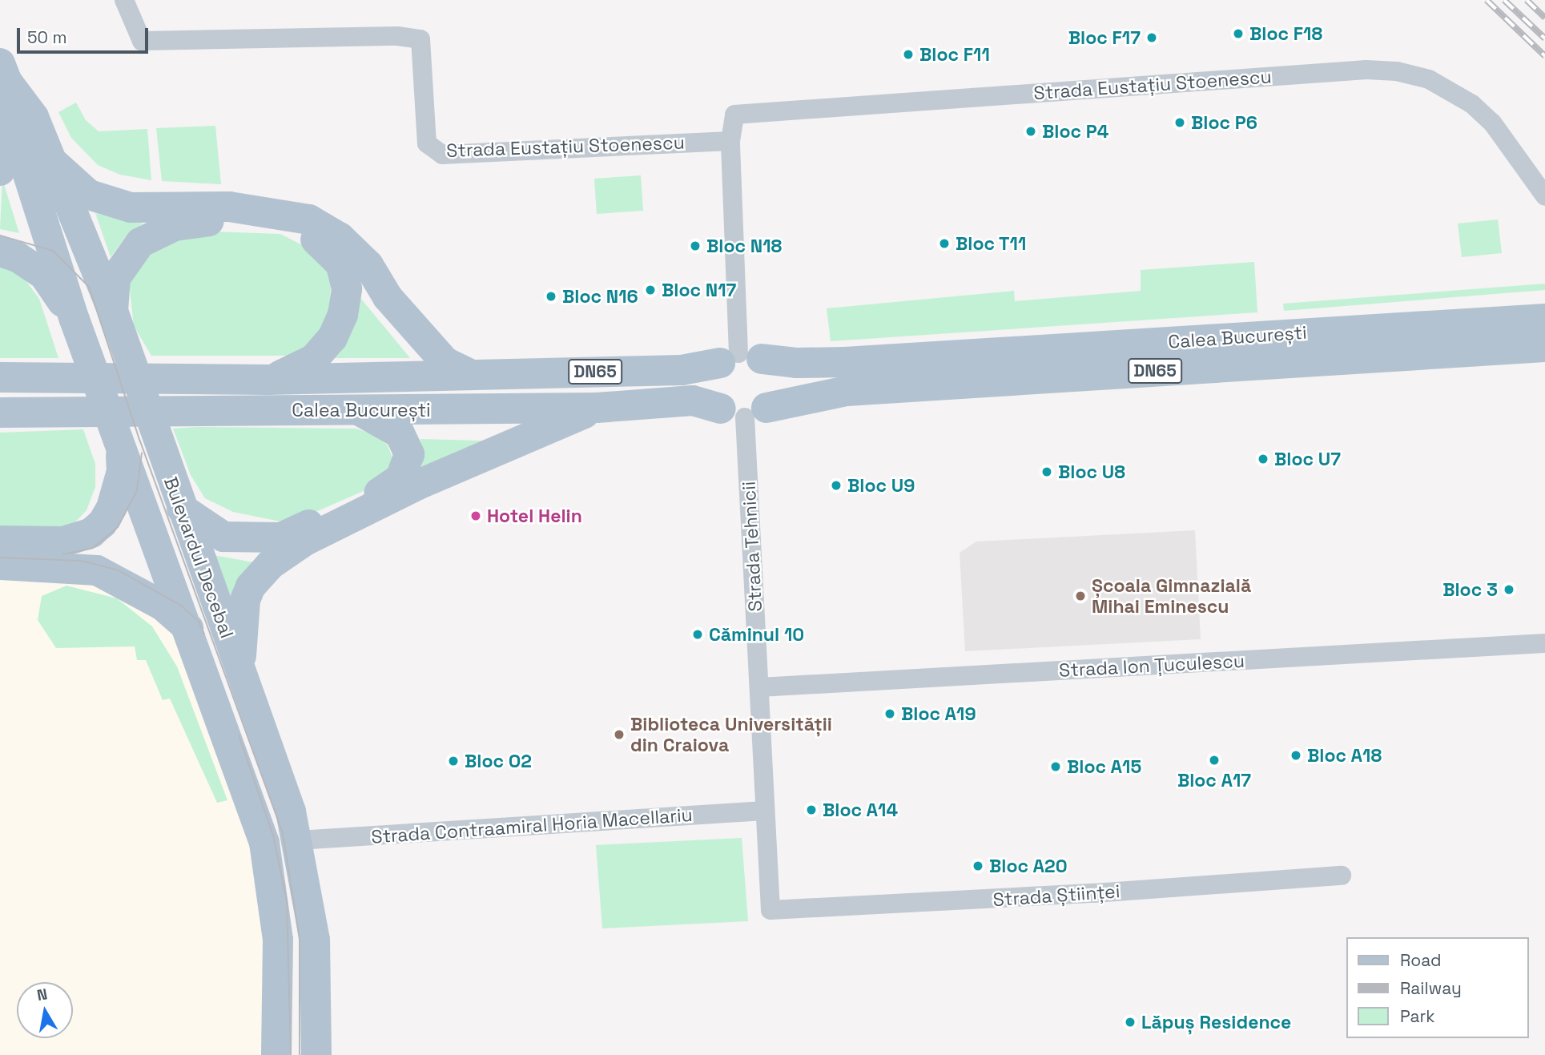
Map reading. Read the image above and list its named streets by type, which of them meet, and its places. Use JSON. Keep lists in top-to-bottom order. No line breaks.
{"streets":{"main road":["Calea București","DN65","Bulevardul Decebal"],"street":["Strada Eustațiu Stoenescu","Strada Tehnicii","Strada Ion Țuculescu","Strada Contraamiral Horia Macellariu","Strada Științei"]},"crossings":[["Strada Eustațiu Stoenescu","Calea București"],["Calea București","Strada Tehnicii"],["Strada Tehnicii","Strada Ion Țuculescu"],["Strada Tehnicii","Strada Contraamiral Horia Macellariu"],["Strada Tehnicii","Strada Științei"],["Bulevardul Decebal","Strada Contraamiral Horia Macellariu"]],"places":["Bloc F18","Bloc F17","Bloc F11","Bloc P6","Bloc P4","Bloc T11","Bloc N18","Bloc N17","Bloc N16","Bloc U7","Bloc U8","Bloc U9","Hotel Helin","Bloc 3","Școala Gimnazială Mihai Eminescu","Căminul 10","Bloc A19","Biblioteca Universității din Craiova","Bloc A18","Bloc A17","Bloc O2","Bloc A15","Bloc A14","Bloc A20","Lăpuș Residence"],"legend":["Road","Railway","Park"],"scale_bar":"50 m","north":"top"}
